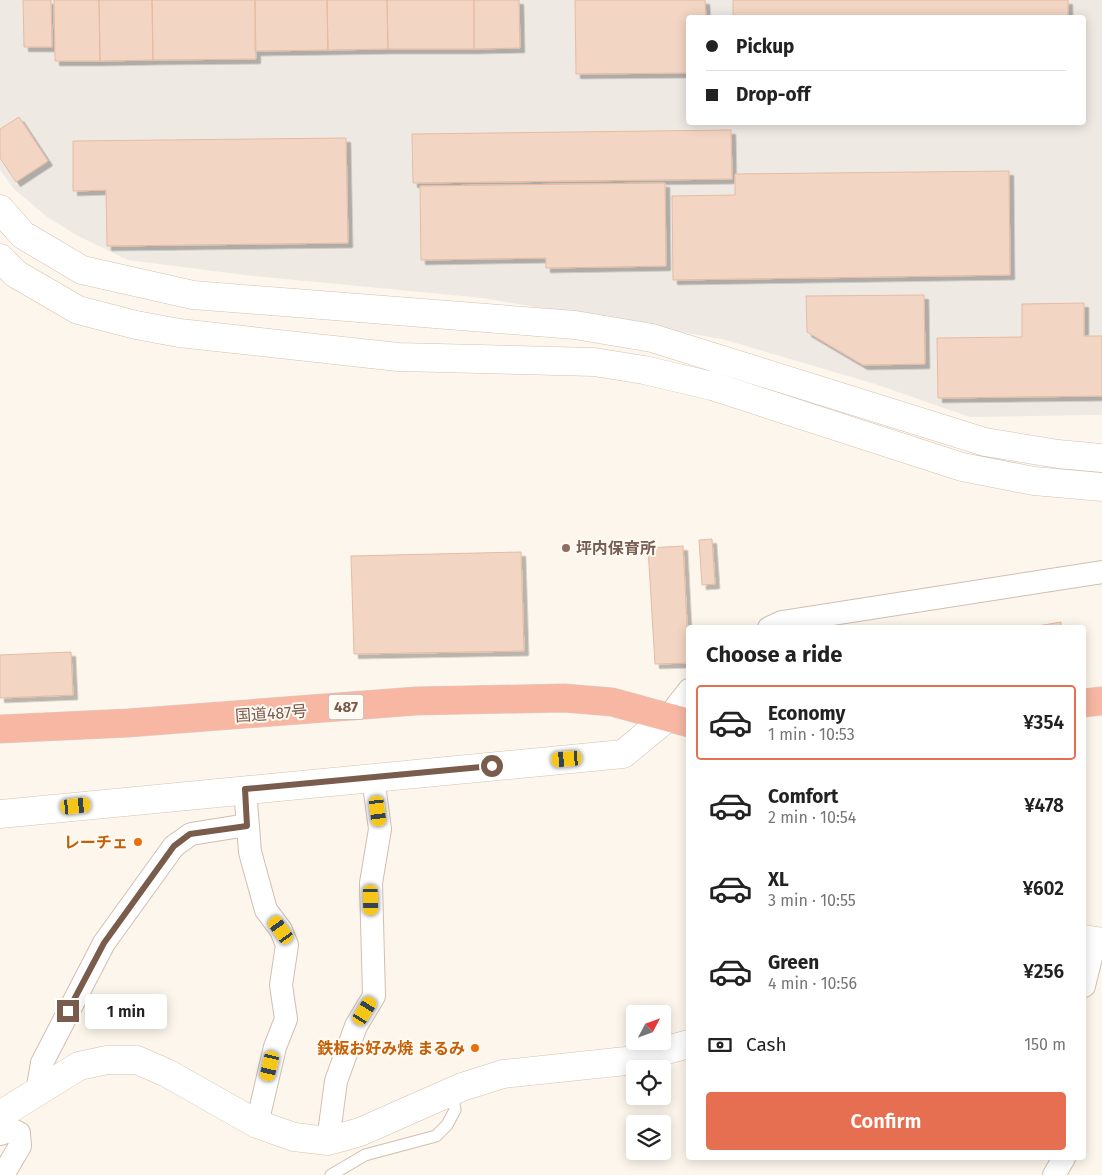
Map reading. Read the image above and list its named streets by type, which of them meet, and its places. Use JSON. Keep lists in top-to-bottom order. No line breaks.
{"streets":{"highway":["487","国道487号"]},"places":["坪内保育所","レーチェ","鉄板お好み焼 まるみ"],"north":"top right","page":{"banner":["Pickup","Drop-off"],"heading":"Choose a ride","list":[{"name":"Economy","note":"1 min · 10:53","value":"¥354"},{"name":"Comfort","note":"2 min · 10:54","value":"¥478"},{"name":"XL","note":"3 min · 10:55","value":"¥602"},{"name":"Green","note":"4 min · 10:56","value":"¥256"}],"bubble":"1 min","pay":["Cash","150 m"],"buttons":"Confirm"}}
